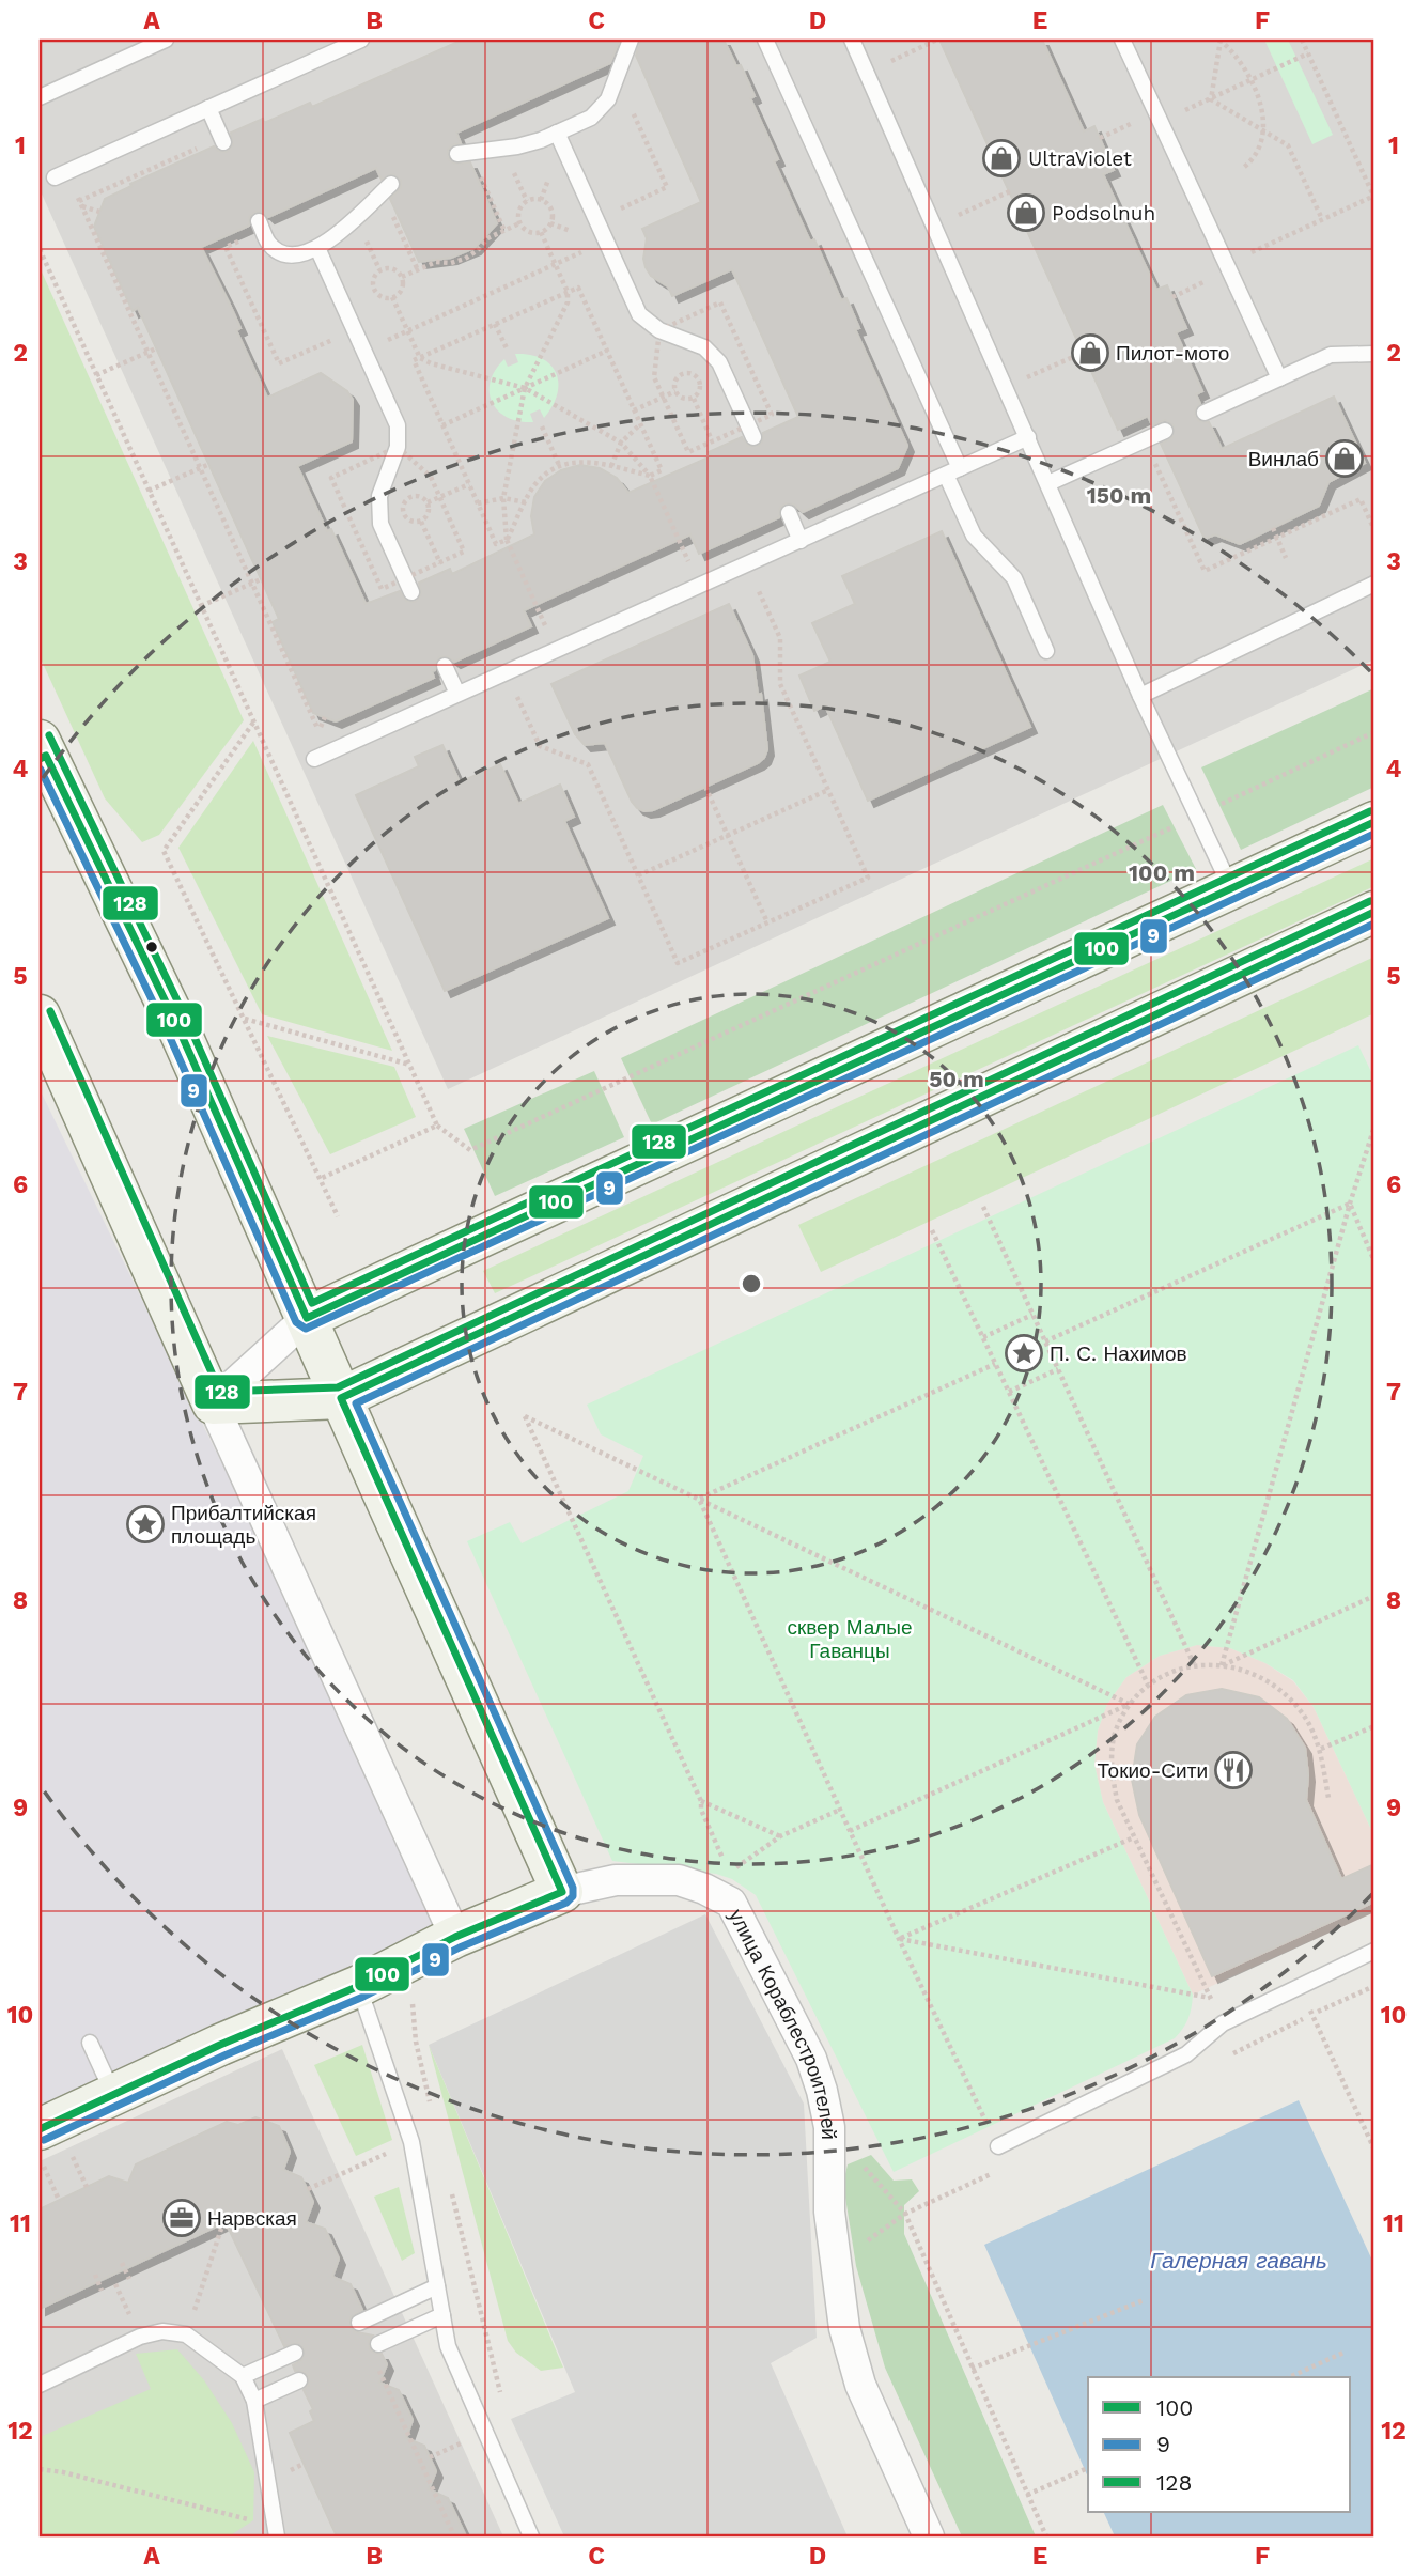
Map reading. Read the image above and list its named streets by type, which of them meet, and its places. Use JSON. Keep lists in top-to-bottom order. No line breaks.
{"streets":{"street":["улица Кораблестроителей"]},"water":["Галерная гавань"],"parks":["сквер Малые Гаванцы"],"places":{"shop":["UltraViolet","Podsolnuh","Пилот-мото","Винлаб"],"place":["П. С. Нахимов","Прибалтийская площадь"],"restaurant":["Токио-Сити"],"office":["Нарвская"]},"lines":["transit line 128","transit line 100","transit line 9"],"legend":["100","9","128"],"grid":{"columns":["A","B","C","D","E","F"],"rows":["1","2","3","4","5","6","7","8","9","10","11","12"]},"rings":["150 m","100 m","50 m"]}
